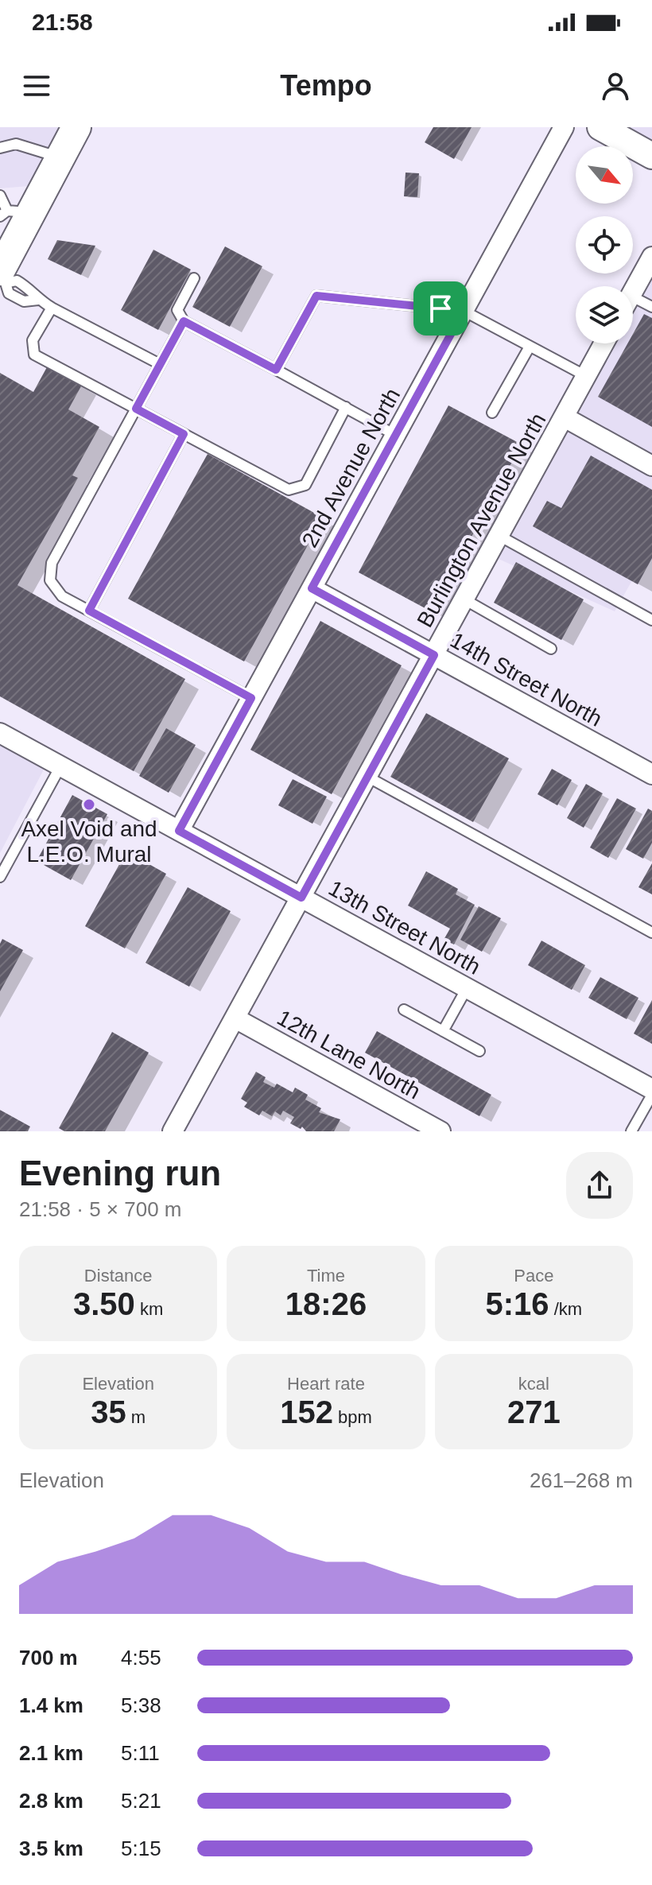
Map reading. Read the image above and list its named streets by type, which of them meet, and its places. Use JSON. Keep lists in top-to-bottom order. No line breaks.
{"streets":{"street":["2nd Avenue North","Burlington Avenue North","14th Street North","13th Street North","12th Lane North"]},"crossings":[["2nd Avenue North","14th Street North"],["2nd Avenue North","13th Street North"],["Burlington Avenue North","14th Street North"],["Burlington Avenue North","13th Street North"],["Burlington Avenue North","12th Lane North"]],"places":["Axel Void and L.E.O. Mural"],"north":"bottom right","page":{"status":"21:58","header":"Tempo","heading":["Evening run","21:58 · 5 × 700 m"],"stats":[["Distance","3.50 km"],["Time","18:26"],["Pace","5:16 /km"],["Elevation","35 m"],["Heart rate","152 bpm"],["kcal","271"]],"chart":["Elevation","261–268 m"],"list":[{"name":"700 m","note":"4:55"},{"name":"1.4 km","note":"5:38"},{"name":"2.1 km","note":"5:11"},{"name":"2.8 km","note":"5:21"},{"name":"3.5 km","note":"5:15"}]}}
